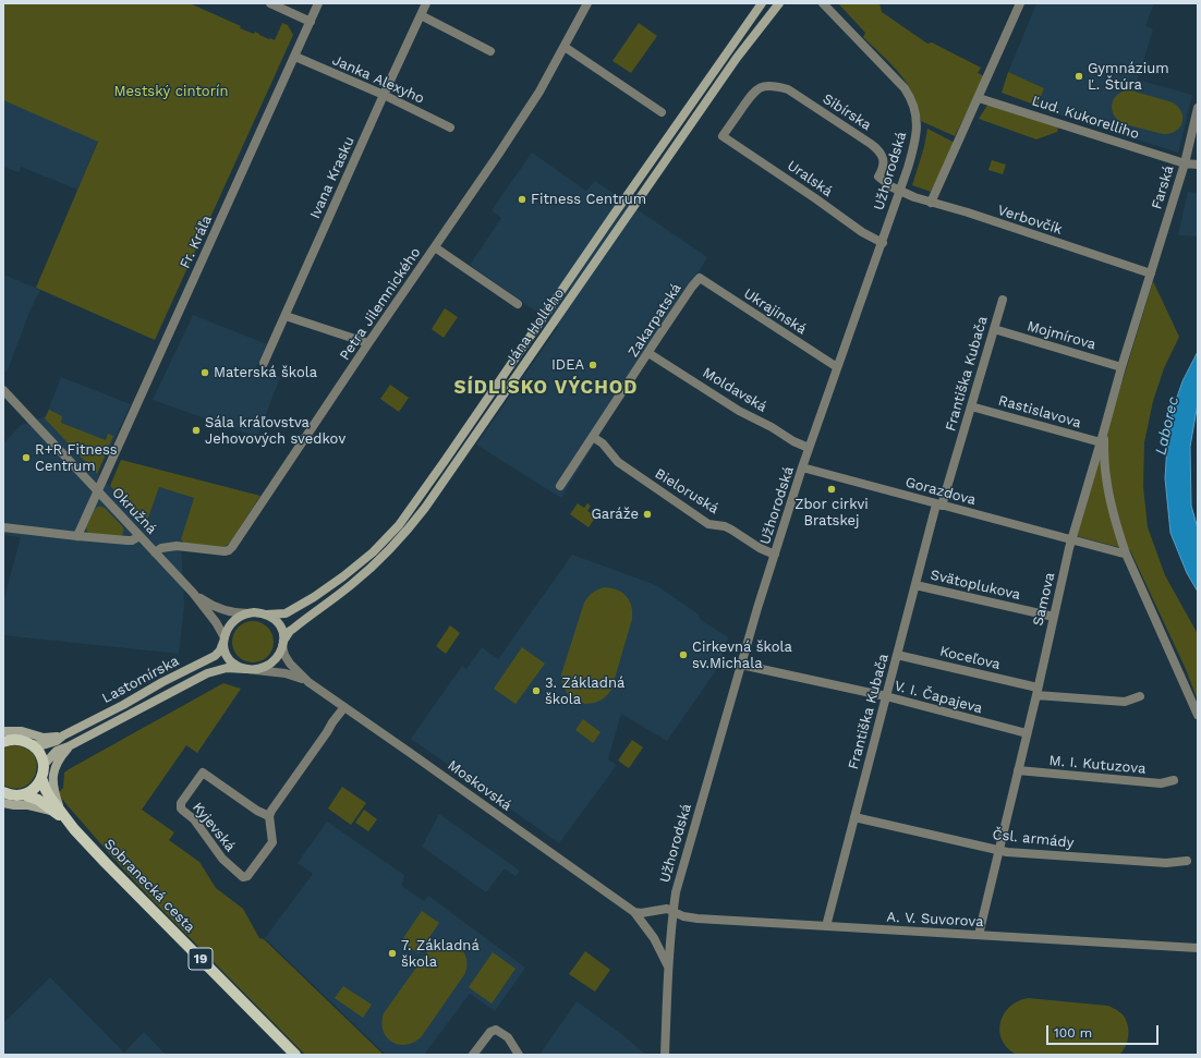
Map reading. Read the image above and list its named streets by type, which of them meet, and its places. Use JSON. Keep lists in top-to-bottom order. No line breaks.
{"streets":{"main road":["Sobranecká cesta","19"],"street":["Janka Alexyho","Sibírska","Ľud. Kukorelliho","Užhorodská","Ivana Krasku","Uralská","Farská","Verbovčík","Fr. Kráľa","Petra Jilemnického","Ukrajinská","Zakarpatská","Jána Hollého","Mojmírova","Františka Kubača","Moldavská","Rastislavova","Bieloruská","Gorazdova","Okružná","Svätoplukova","Samova","Koceľova","Lastomírska","V. I. Čapajeva","M. I. Kutuzova","Moskovská","Kyjevská","Čsl. armády","A. V. Suvorova"]},"crossings":[["Janka Alexyho","Ivana Krasku"],["Janka Alexyho","Fr. Kráľa"],["Sibírska","Uralská"],["Sibírska","Verbovčík"],["Ľud. Kukorelliho","Farská"],["Užhorodská","Uralská"],["Užhorodská","Verbovčík"],["Užhorodská","Ukrajinská"],["Užhorodská","Moldavská"],["Užhorodská","Bieloruská"],["Užhorodská","Gorazdova"],["Užhorodská","V. I. Čapajeva"],["Užhorodská","Moskovská"],["Užhorodská","A. V. Suvorova"],["Farská","Verbovčík"],["Farská","Samova"],["Verbovčík","Samova"],["Fr. Kráľa","Okružná"],["Petra Jilemnického","Okružná"],["Ukrajinská","Zakarpatská"],["Zakarpatská","Moldavská"],["Zakarpatská","Bieloruská"],["Jána Hollého","Lastomírska"],["Mojmírova","Františka Kubača"],["Mojmírova","Samova"],["Františka Kubača","Rastislavova"],["Františka Kubača","Gorazdova"],["Františka Kubača","Svätoplukova"],["Františka Kubača","Koceľova"],["Františka Kubača","V. I. Čapajeva"],["Františka Kubača","Čsl. armády"],["Františka Kubača","A. V. Suvorova"],["Rastislavova","Samova"],["Gorazdova","Samova"],["Svätoplukova","Samova"],["Samova","Koceľova"],["Samova","V. I. Čapajeva"],["Samova","M. I. Kutuzova"],["Samova","Čsl. armády"],["Samova","A. V. Suvorova"],["Sobranecká cesta","19"]],"districts":["SÍDLISKO VÝCHOD"],"water":["Laborec"],"parks":["Mestský cintorín"],"places":["Gymnázium Ľ. Štúra","Fitness Centrum","IDEA","Materská škola","Sála kráľovstva Jehovových svedkov","R+R Fitness Centrum","Zbor cirkvi Bratskej","Garáže","Cirkevná škola sv.Michala","3. Základná škola","7. Základná škola"],"scale_bar":"100 m"}
